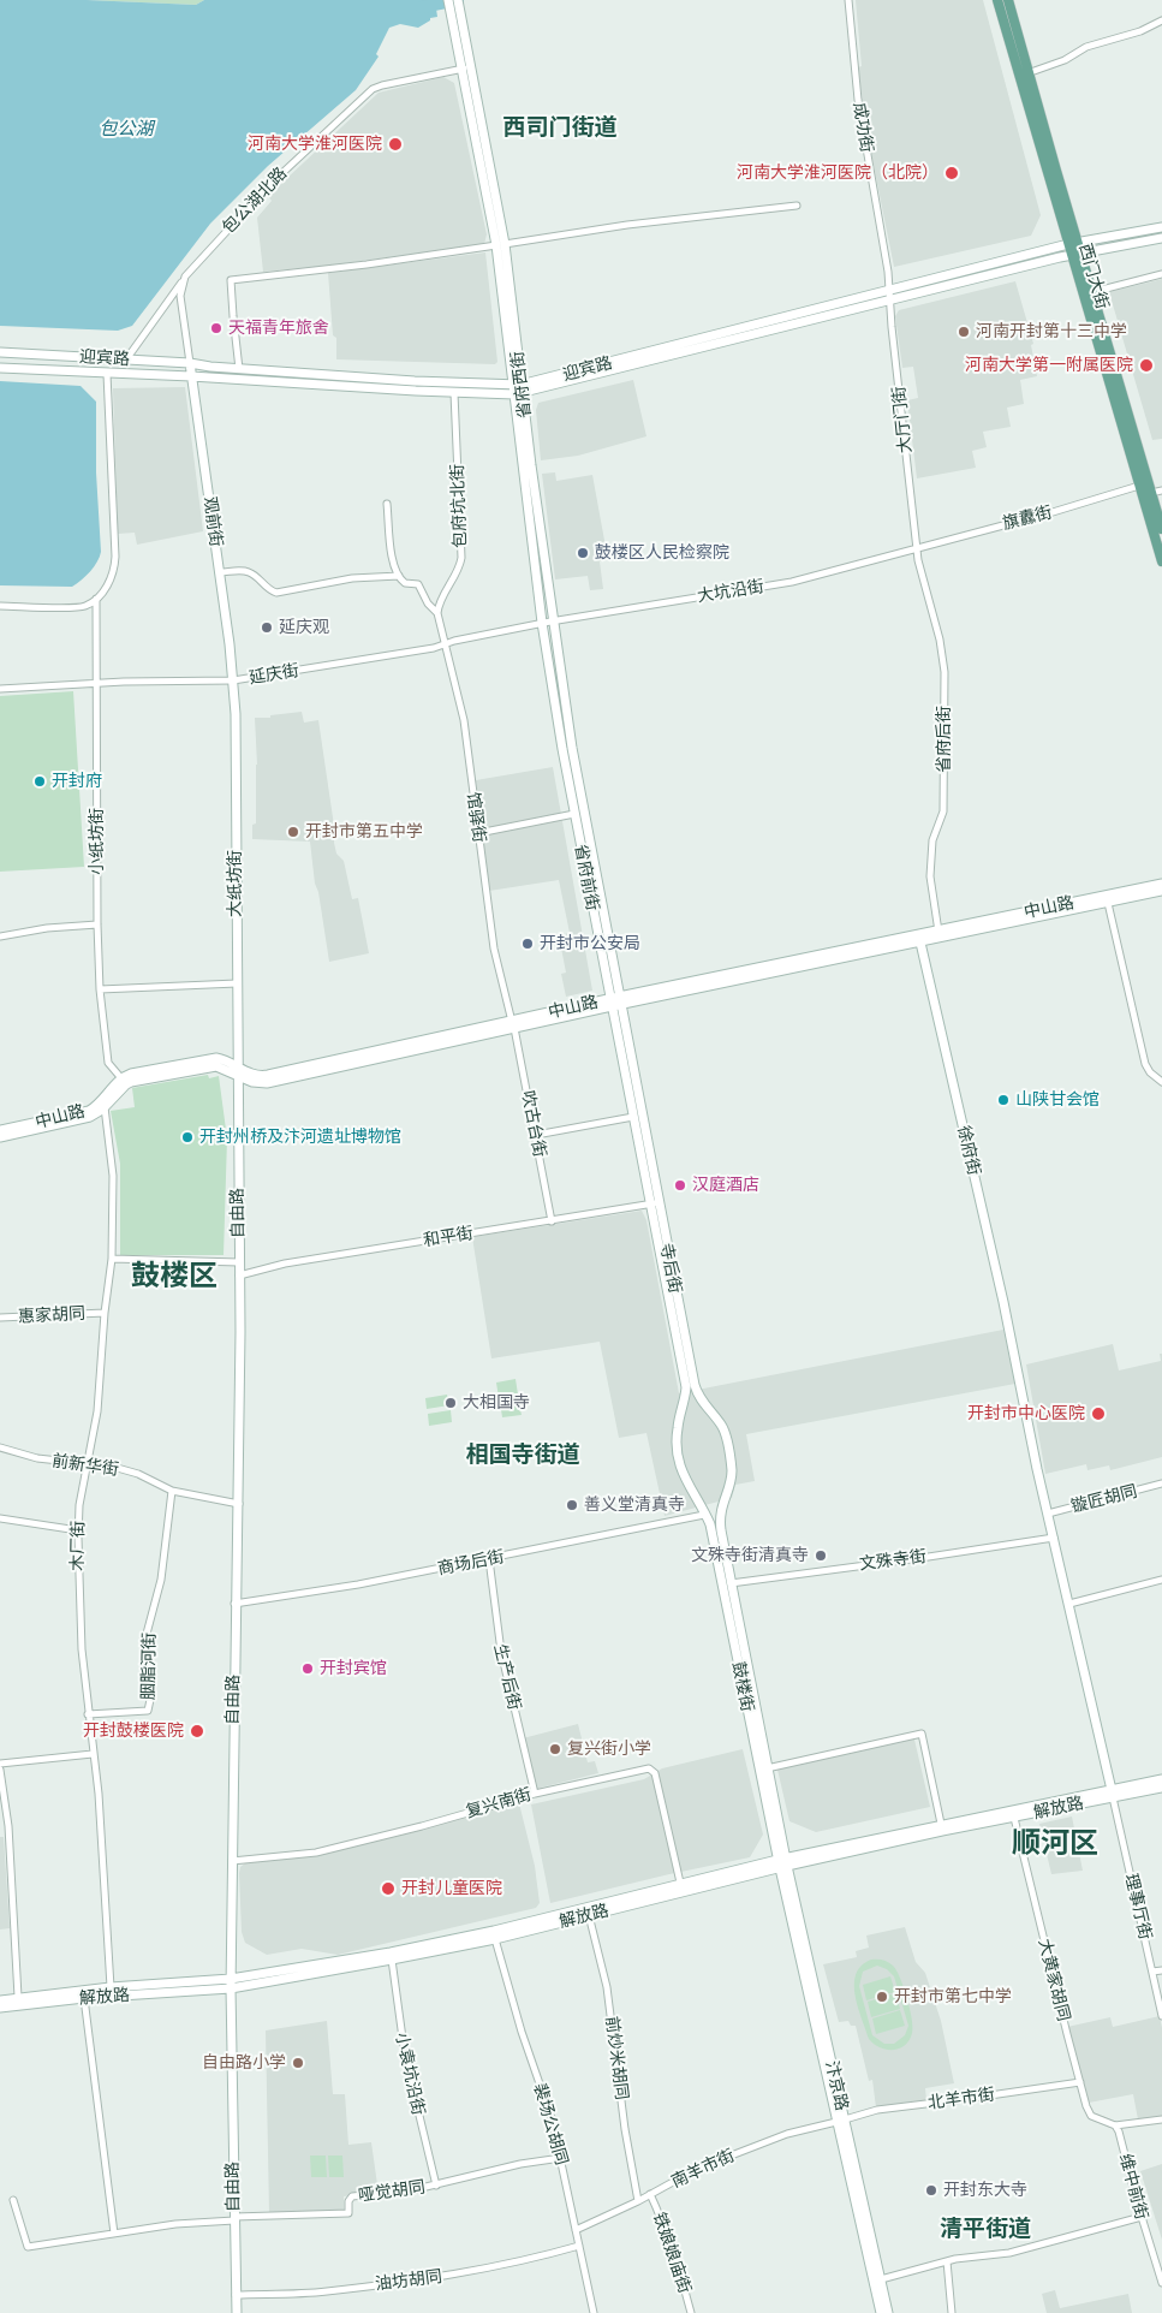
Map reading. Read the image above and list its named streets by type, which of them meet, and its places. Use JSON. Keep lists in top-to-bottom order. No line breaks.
{"streets":{"main road":["西门大街","迎宾路","省府西街","观前街","省府前街","大纸坊街","中山路","徐府街","自由路","寺后街","鼓楼街","解放路","汴京路"],"street":["成功街","包公湖北路","大厅门街","包府坑北街","旗纛街","大坑沿街","延庆街","省府后街","馆驿街","小纸坊街","吹古台街","和平街","惠家胡同","前新华街","镟匠胡同","木厂街","文殊寺街","商场后街","胭脂河街","生产后街","复兴南街","理事厅街","大黄家胡同","前炒米胡同","小袁坑沿街","北羊市街","裴场公胡同","南羊市街","维中前街","哑觉胡同","铁娘娘庙街","油坊胡同"]},"crossings":[["成功街","迎宾路"],["成功街","大厅门街"],["包公湖北路","迎宾路"],["包公湖北路","省府西街"],["西门大街","迎宾路"],["西门大街","旗纛街"],["迎宾路","省府西街"],["迎宾路","大厅门街"],["迎宾路","包府坑北街"],["迎宾路","观前街"],["省府西街","大坑沿街"],["省府西街","延庆街"],["省府西街","省府前街"],["大厅门街","旗纛街"],["大厅门街","大坑沿街"],["大厅门街","省府后街"],["包府坑北街","馆驿街"],["旗纛街","大坑沿街"],["旗纛街","省府后街"],["观前街","延庆街"],["观前街","大纸坊街"],["大坑沿街","延庆街"],["大坑沿街","省府后街"],["延庆街","馆驿街"],["延庆街","小纸坊街"],["延庆街","大纸坊街"],["省府后街","中山路"],["馆驿街","中山路"],["馆驿街","吹古台街"],["小纸坊街","中山路"],["省府前街","中山路"],["省府前街","寺后街"],["大纸坊街","中山路"],["大纸坊街","自由路"],["中山路","吹古台街"],["中山路","徐府街"],["中山路","寺后街"],["中山路","木厂街"],["吹古台街","和平街"],["徐府街","镟匠胡同"],["徐府街","文殊寺街"],["徐府街","解放路"],["徐府街","理事厅街"],["自由路","和平街"],["自由路","前新华街"],["自由路","商场后街"],["自由路","复兴南街"],["自由路","解放路"],["自由路","哑觉胡同"],["自由路","油坊胡同"],["和平街","寺后街"],["寺后街","商场后街"],["寺后街","鼓楼街"],["惠家胡同","木厂街"],["前新华街","木厂街"],["前新华街","胭脂河街"],["木厂街","胭脂河街"],["木厂街","解放路"],["文殊寺街","鼓楼街"],["商场后街","生产后街"],["商场后街","鼓楼街"],["生产后街","复兴南街"],["鼓楼街","解放路"],["鼓楼街","汴京路"],["复兴南街","解放路"],["解放路","理事厅街"],["解放路","大黄家胡同"],["解放路","前炒米胡同"],["解放路","小袁坑沿街"],["解放路","汴京路"],["解放路","裴场公胡同"],["大黄家胡同","北羊市街"],["大黄家胡同","维中前街"],["前炒米胡同","南羊市街"],["小袁坑沿街","哑觉胡同"],["汴京路","北羊市街"],["汴京路","南羊市街"],["北羊市街","南羊市街"],["裴场公胡同","南羊市街"],["裴场公胡同","哑觉胡同"],["裴场公胡同","油坊胡同"],["南羊市街","铁娘娘庙街"]],"districts":["西司门街道","鼓楼区","相国寺街道","顺河区","清平街道"],"water":["包公湖"],"places":["河南大学淮河医院","河南大学淮河医院（北院）","天福青年旅舍","河南开封第十三中学","河南大学第一附属医院","鼓楼区人民检察院","延庆观","开封府","开封市第五中学","开封市公安局","山陕甘会馆","开封州桥及汴河遗址博物馆","汉庭酒店","大相国寺","开封市中心医院","善义堂清真寺","文殊寺街清真寺","开封宾馆","开封鼓楼医院","复兴街小学","开封儿童医院","开封市第七中学","自由路小学","开封东大寺"]}
